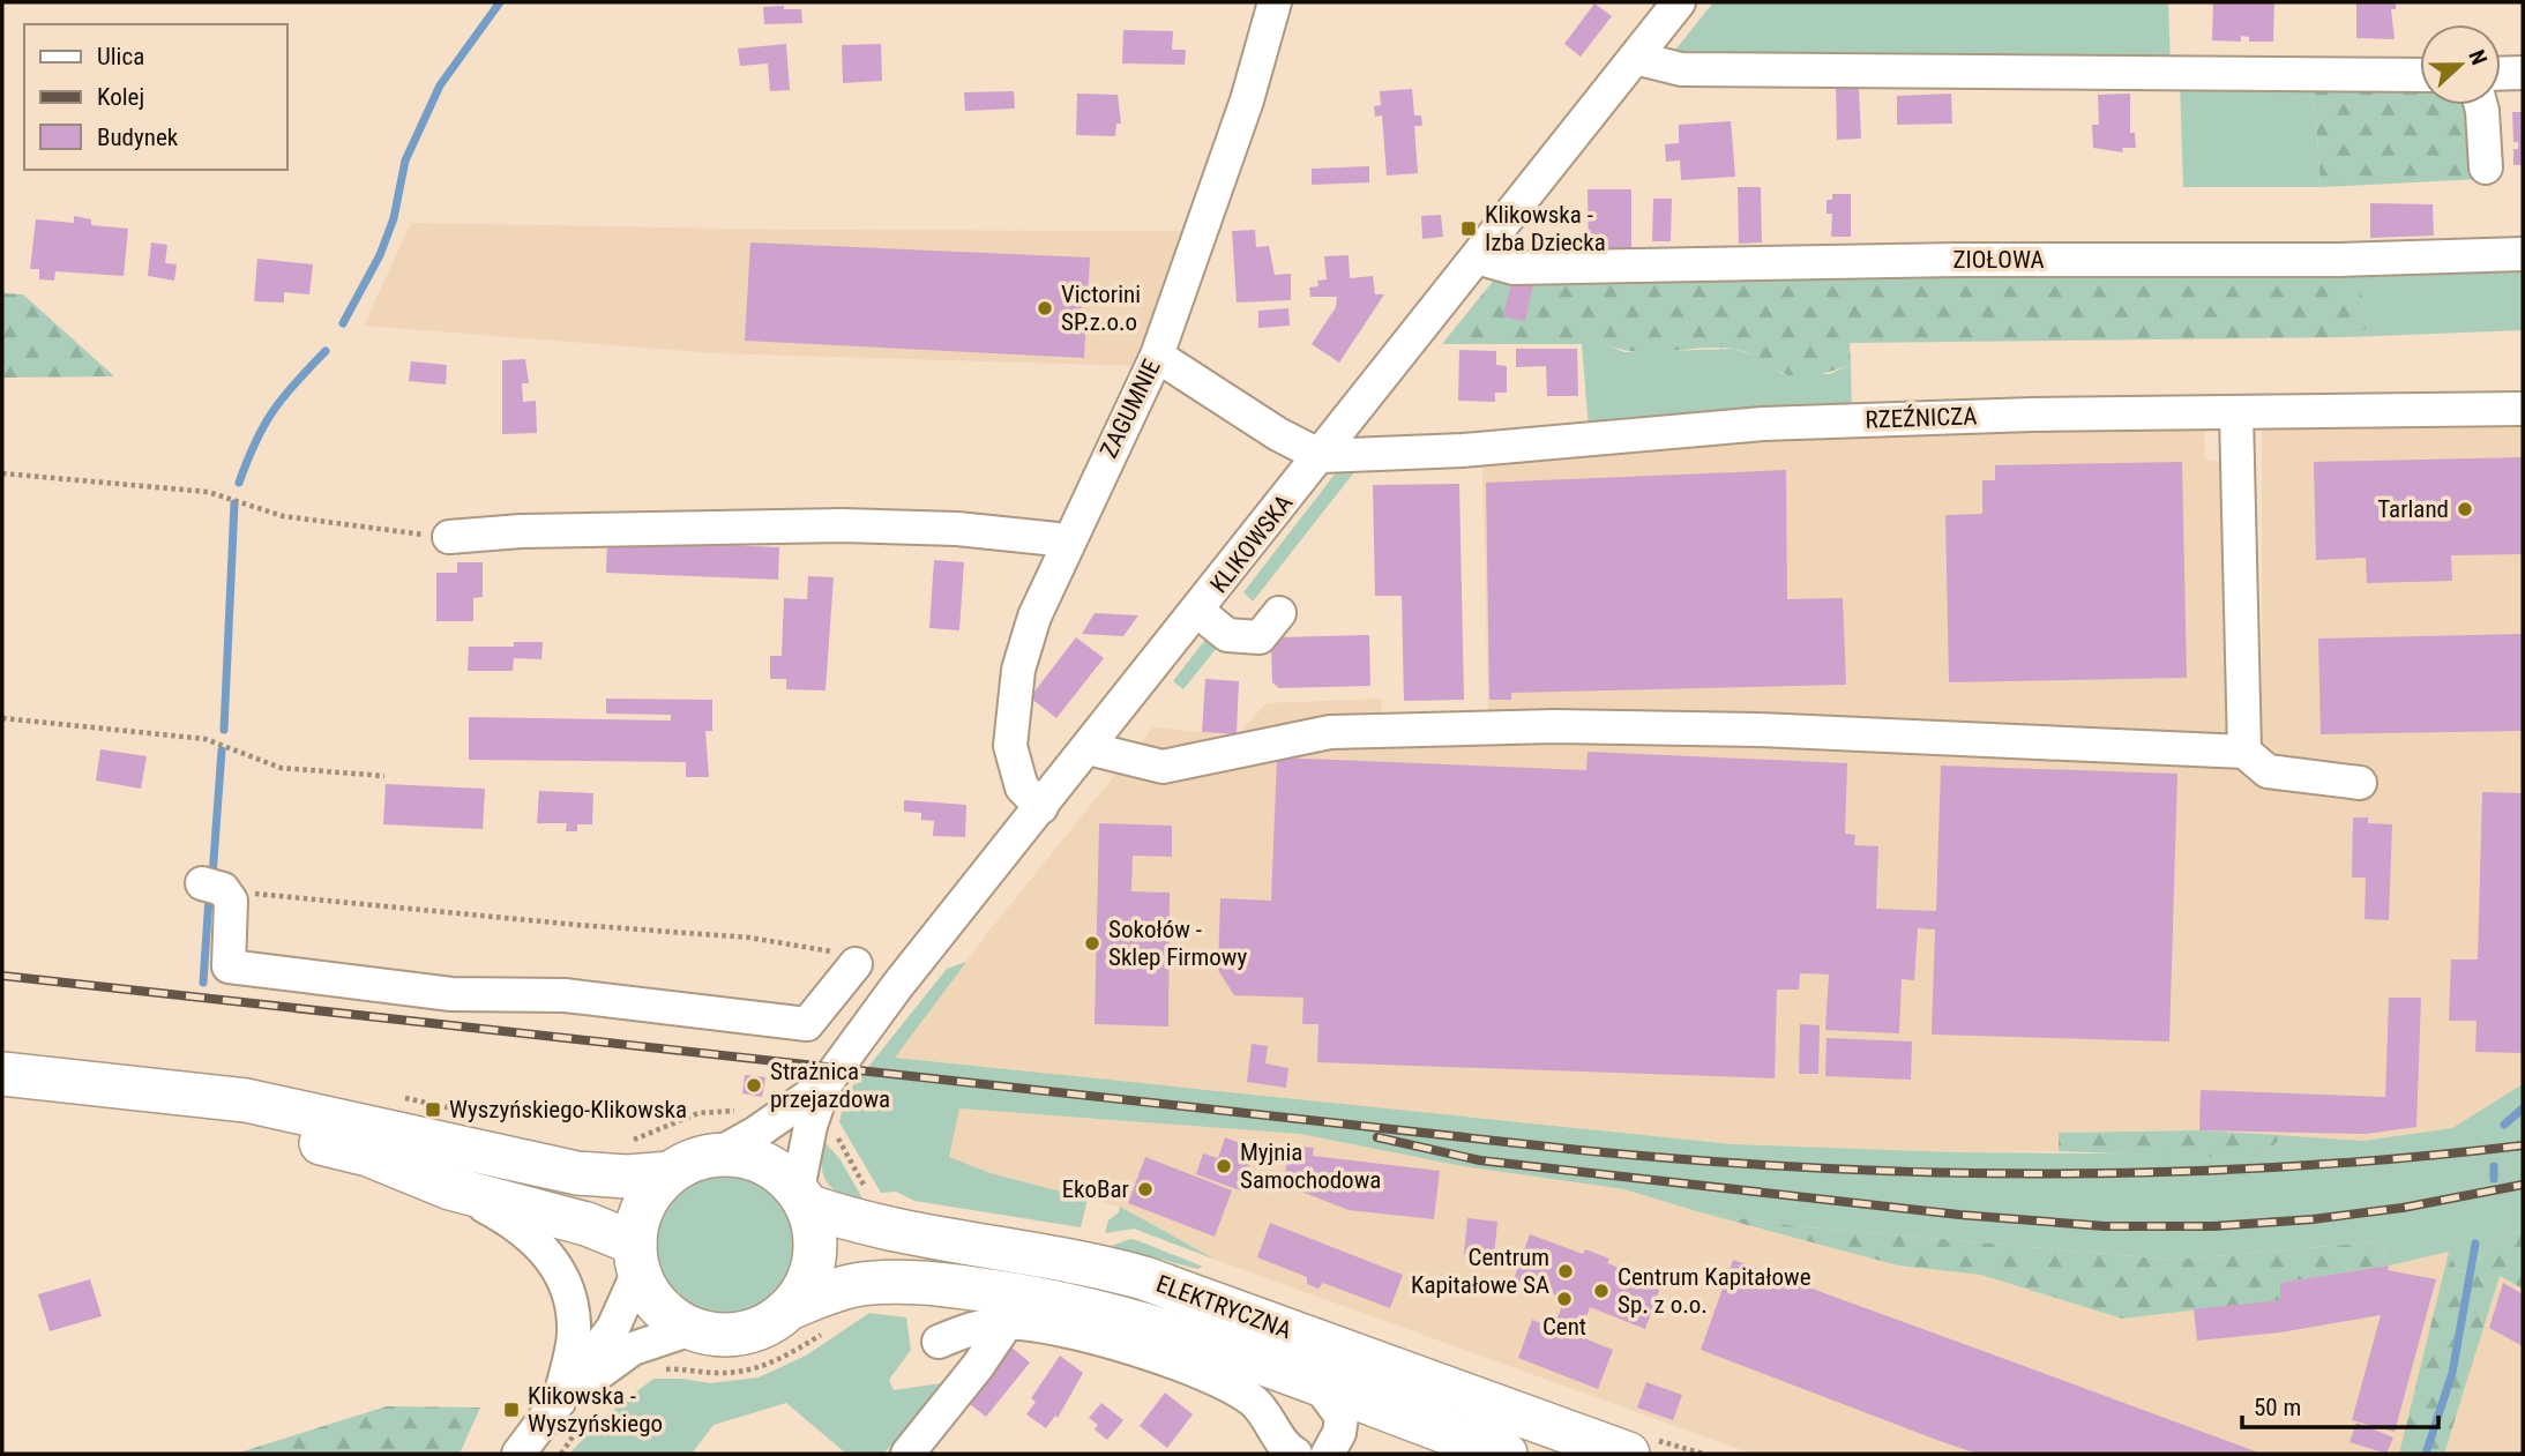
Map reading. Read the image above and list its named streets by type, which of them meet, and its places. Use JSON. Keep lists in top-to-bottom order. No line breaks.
{"streets":{"main road":["ELEKTRYCZNA"],"street":["ZIOŁOWA","ZAGUMNIE","RZEŹNICZA","KLIKOWSKA"]},"crossings":[["ZIOŁOWA","KLIKOWSKA"],["ZAGUMNIE","KLIKOWSKA"],["RZEŹNICZA","KLIKOWSKA"],["KLIKOWSKA","ELEKTRYCZNA"]],"places":{"transit":["Klikowska - Izba Dziecka","Wyszyńskiego-Klikowska","Klikowska - Wyszyńskiego"],"other":["Victorini SP.z.o.o","Tarland","Sokołów - Sklep Firmowy","Strażnica przejazdowa","Myjnia Samochodowa","EkoBar","Centrum Kapitałowe SA","Centrum Kapitałowe Sp. z o.o.","Cent"]},"legend":["Ulica","Kolej","Budynek"],"scale_bar":"50 m","north":"right"}
